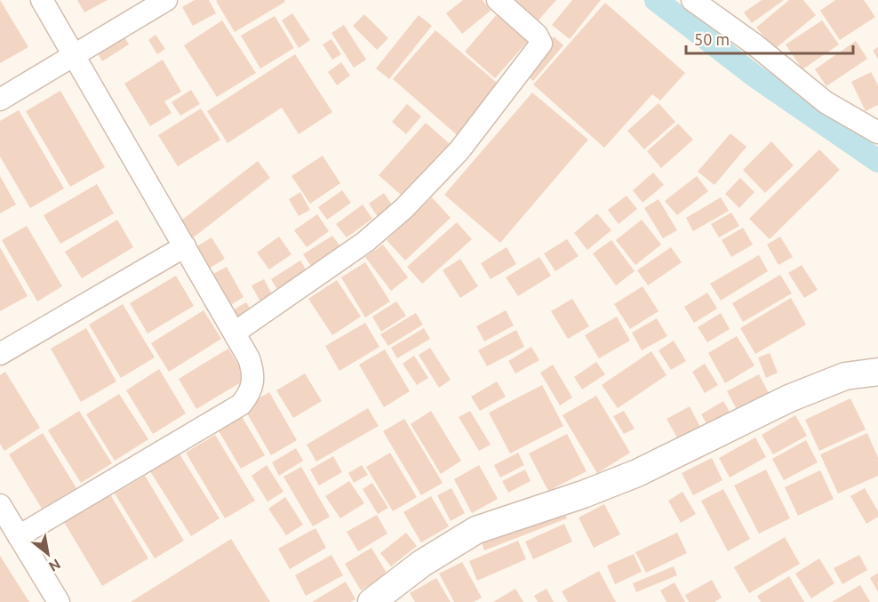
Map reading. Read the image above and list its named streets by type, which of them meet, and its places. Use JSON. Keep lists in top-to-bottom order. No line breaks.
{"scale_bar":"50 m","north":"bottom right"}
